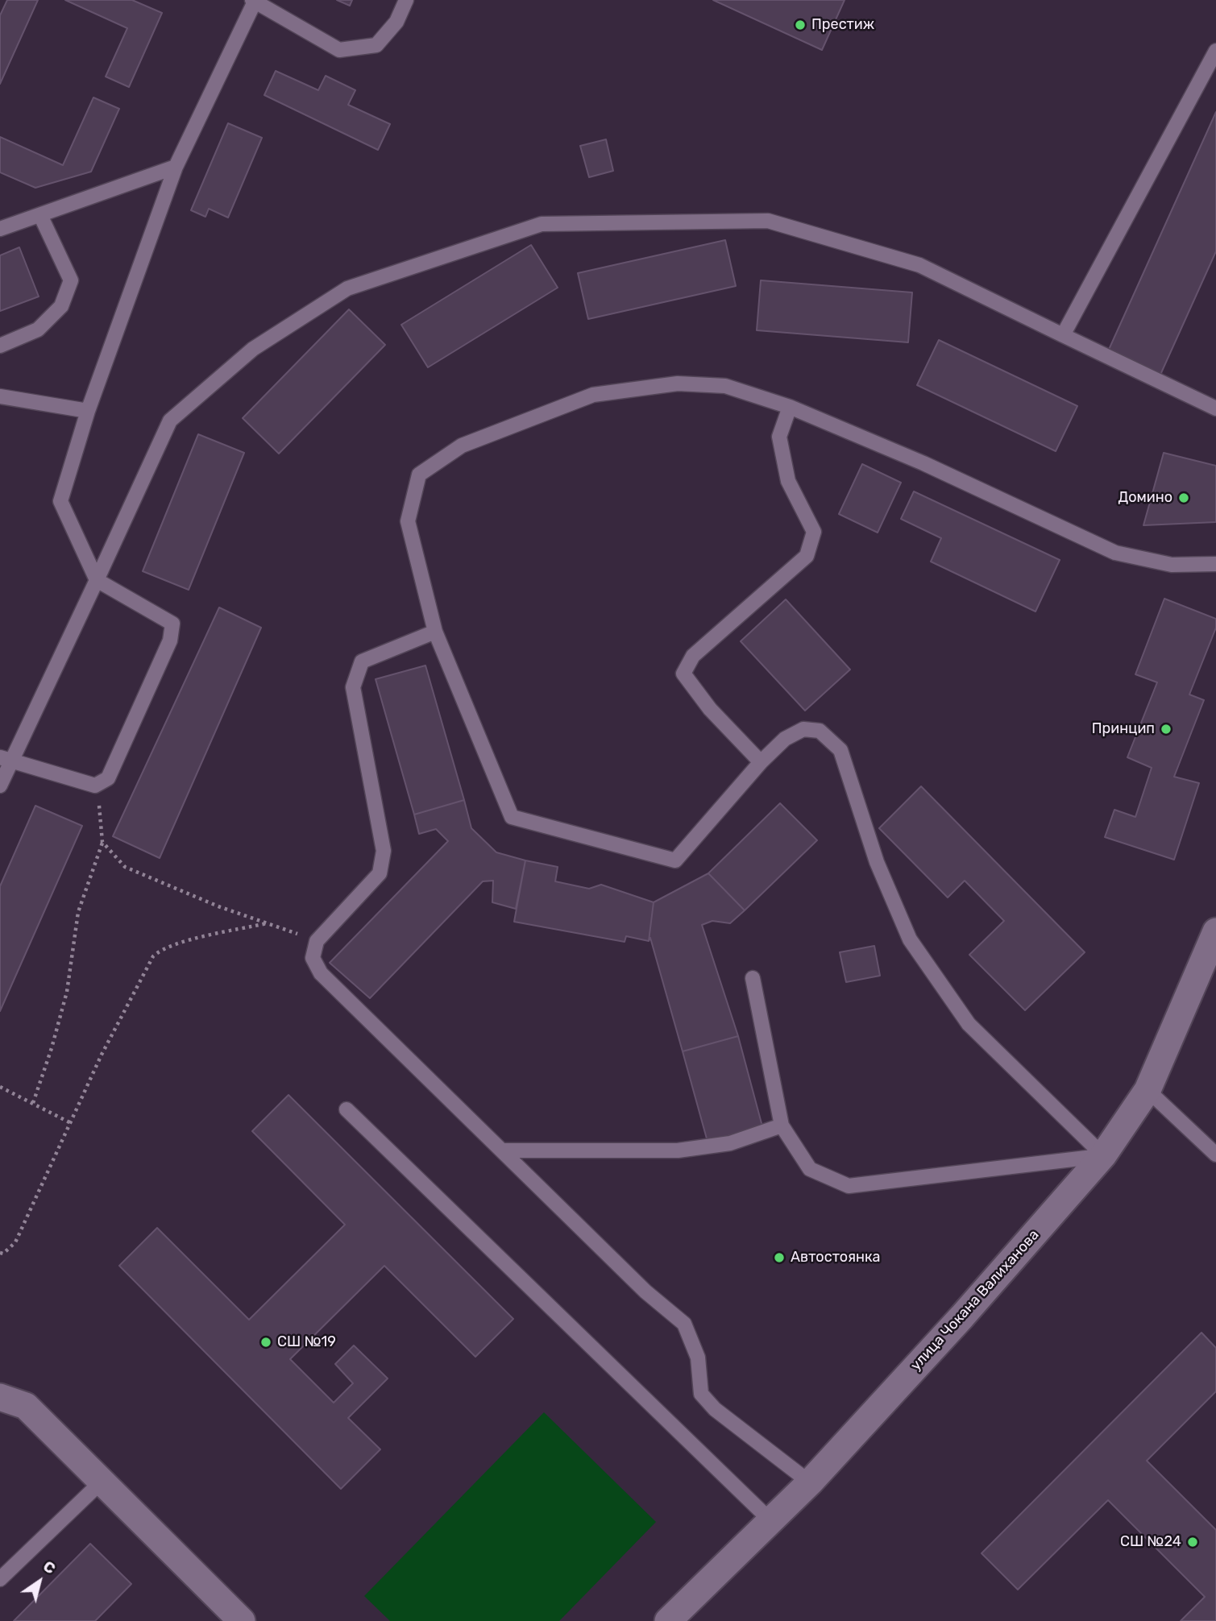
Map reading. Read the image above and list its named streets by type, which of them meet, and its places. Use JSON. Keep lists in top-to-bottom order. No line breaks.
{"streets":{"street":["улица Чокана Валиханова"]},"places":["Престиж","Домино","Принцип","Автостоянка","СШ №19","СШ №24"],"north":"top right"}
